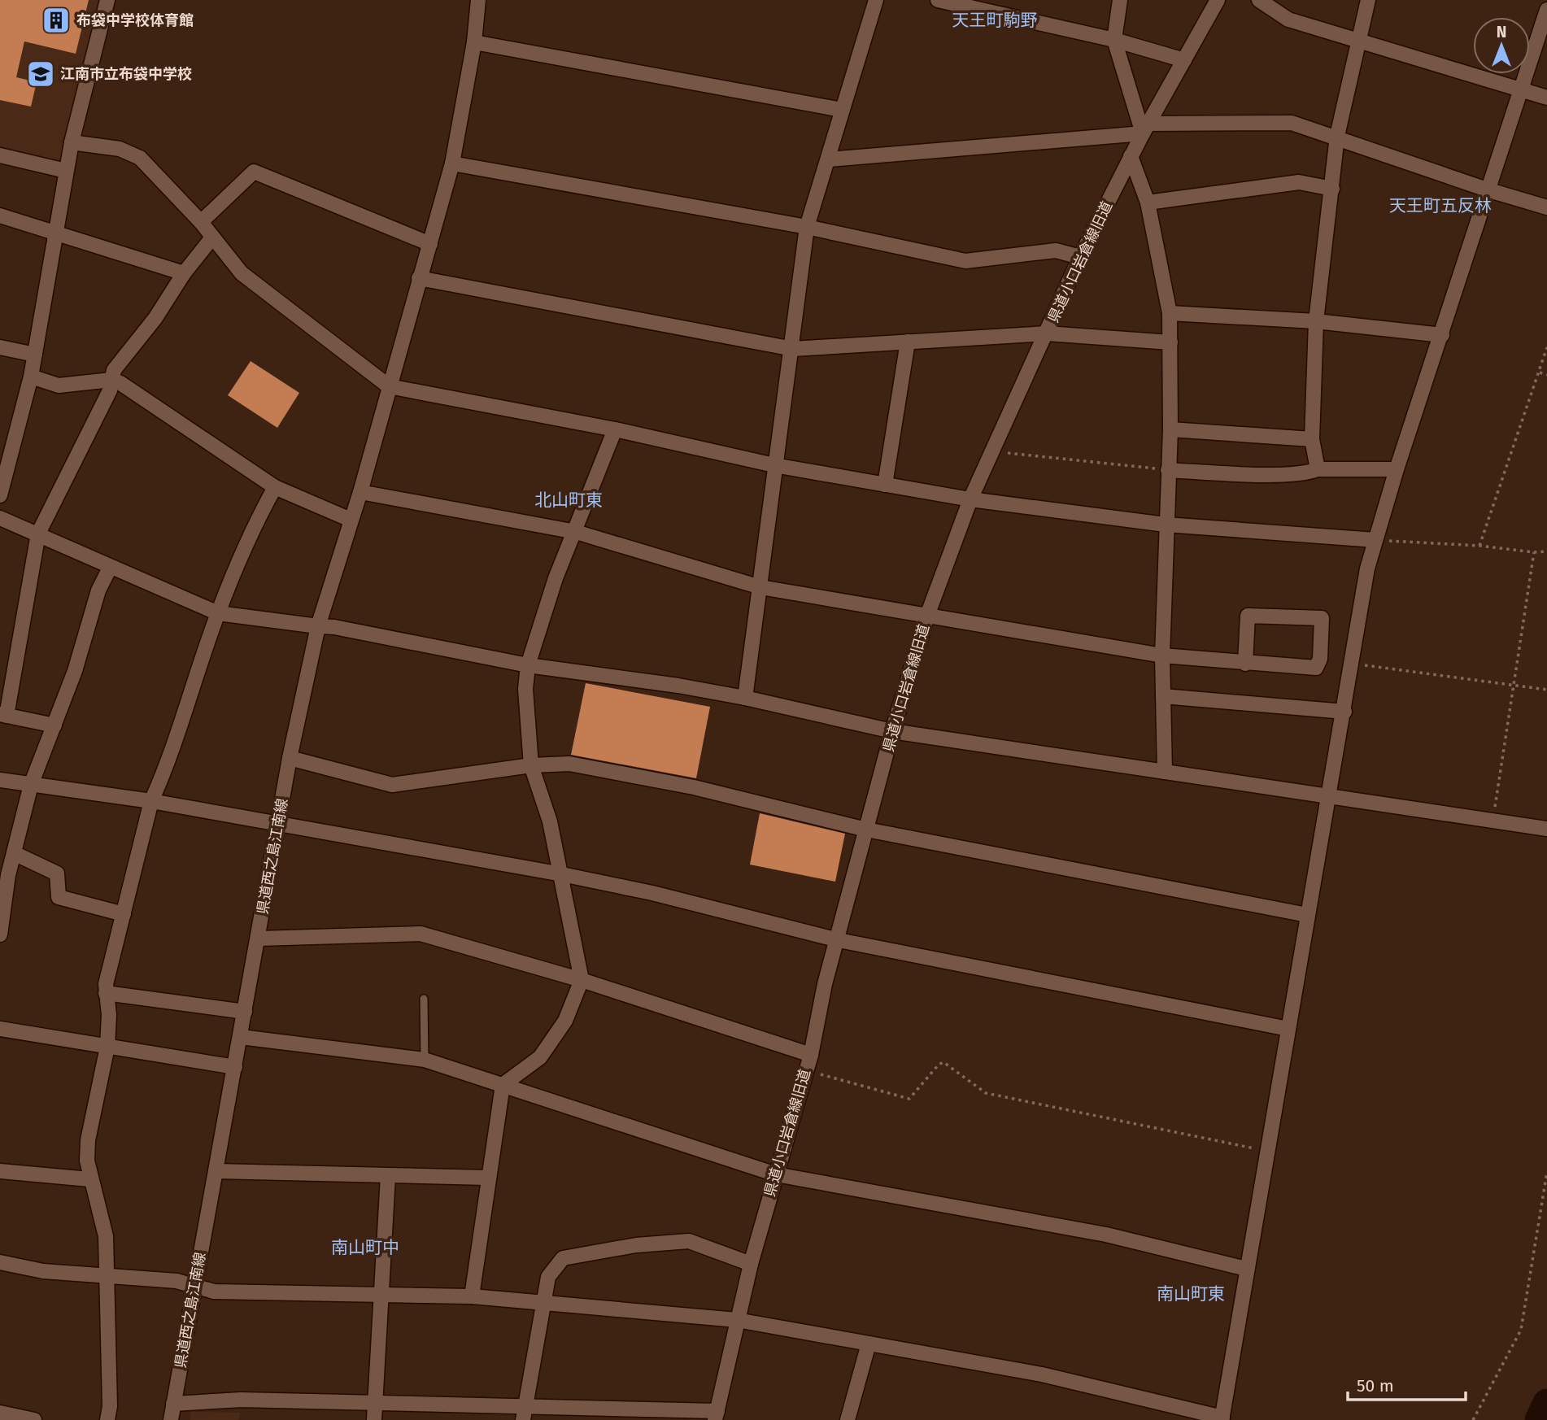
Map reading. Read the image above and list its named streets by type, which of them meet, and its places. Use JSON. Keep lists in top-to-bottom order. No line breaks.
{"streets":{"street":["県道小口岩倉線旧道","県道西之島江南線"]},"districts":["天王町駒野","天王町五反林","北山町東","南山町中","南山町東"],"places":{"building":["布袋中学校体育館"],"school or university":["江南市立布袋中学校"]},"scale_bar":"50 m","north":"top"}
